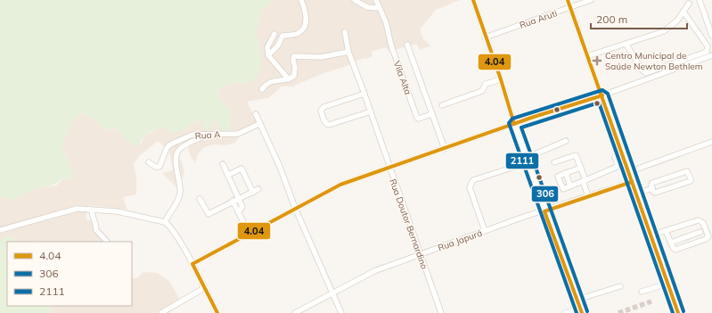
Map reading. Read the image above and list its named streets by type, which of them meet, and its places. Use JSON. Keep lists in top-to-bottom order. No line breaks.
{"streets":{"street":["Rua Aruti","Vila Alta","Rua A","Rua Doutor Bernardino","Rua Japurá"]},"crossings":[["Rua Doutor Bernardino","Rua Japurá"]],"places":{"health":["Centro Municipal de Saúde Newton Bethlem"]},"lines":["transit line 4.04","transit line 2111","transit line 306"],"legend":["4.04","306","2111"],"scale_bar":"200 m"}
